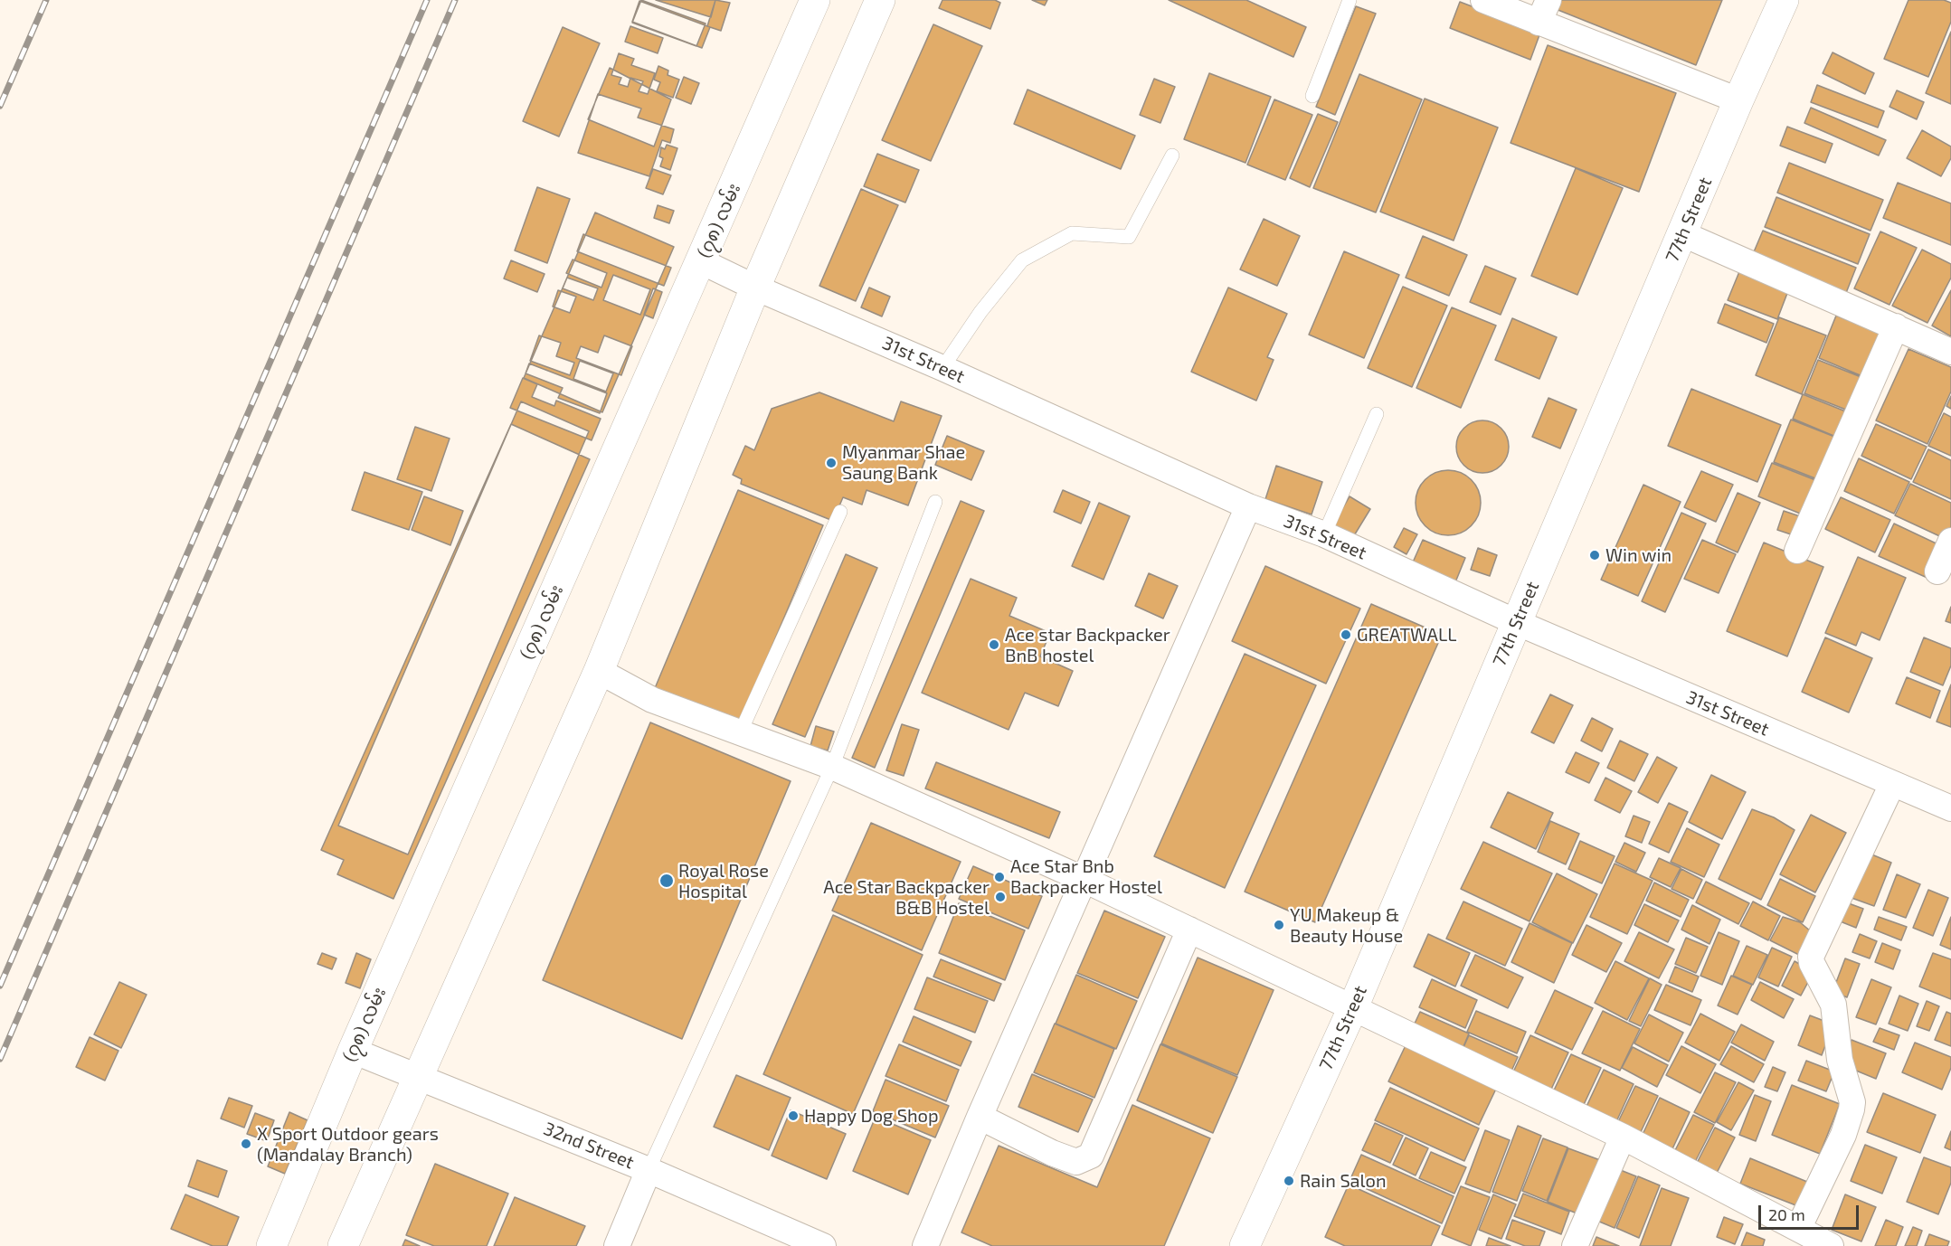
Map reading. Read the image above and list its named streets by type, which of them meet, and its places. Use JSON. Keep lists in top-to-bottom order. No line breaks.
{"streets":{"main road":["77th Street","(၇၈) လမ်း"],"street":["31st Street","32nd Street"]},"crossings":[["77th Street","31st Street"],["(၇၈) လမ်း","31st Street"],["(၇၈) လမ်း","32nd Street"]],"places":["Myanmar Shae Saung Bank","Win win","GREATWALL","Ace star Backpacker BnB hostel","Ace Star Bnb Backpacker Hostel","Royal Rose Hospital","Ace Star Backpacker B&B Hostel","YU Makeup & Beauty House","Happy Dog Shop","X Sport Outdoor gears (Mandalay Branch)","Rain Salon"],"scale_bar":"20 m"}
